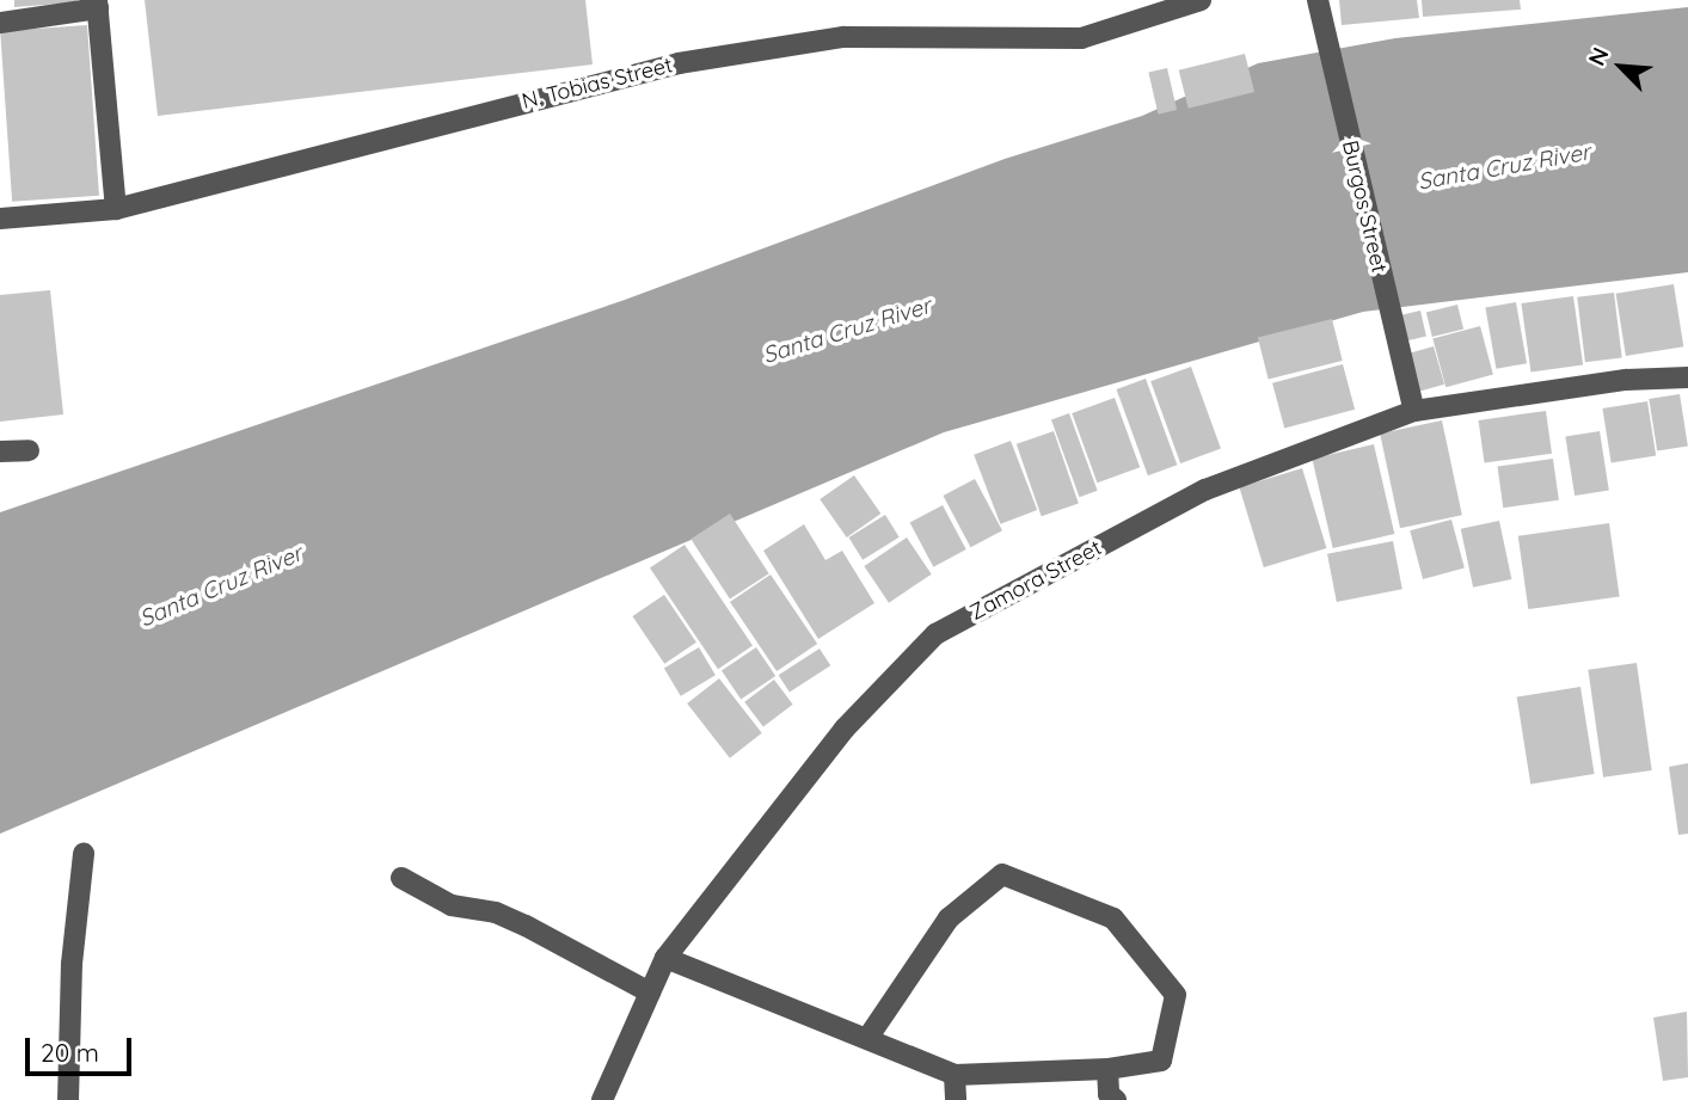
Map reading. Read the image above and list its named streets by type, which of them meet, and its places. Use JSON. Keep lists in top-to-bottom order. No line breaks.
{"streets":{"street":["N. Tobias Street","Burgos Street","Zamora Street"]},"crossings":[["Burgos Street","Zamora Street"]],"water":["Santa Cruz River"],"scale_bar":"20 m","north":"top left"}
